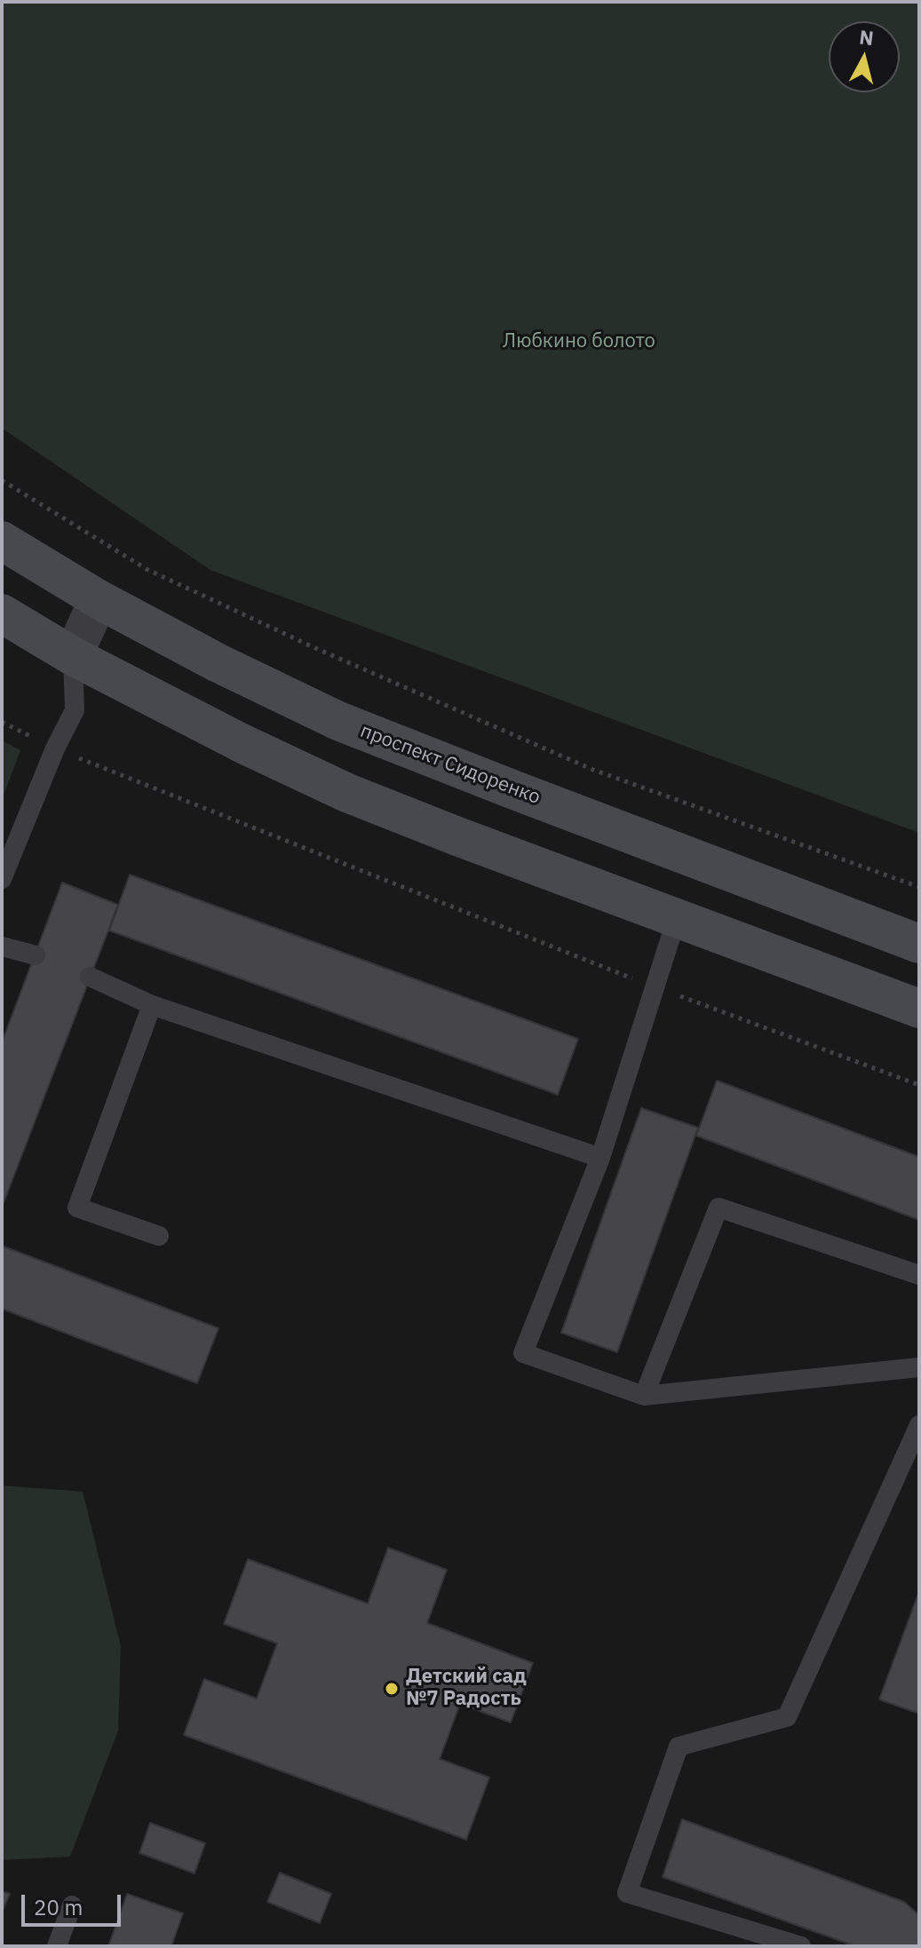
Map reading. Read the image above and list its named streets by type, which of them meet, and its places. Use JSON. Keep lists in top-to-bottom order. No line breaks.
{"streets":{"main road":["проспект Сидоренко"]},"parks":["Любкино болото"],"places":["Детский сад №7 Радость"],"scale_bar":"20 m","north":"top"}
